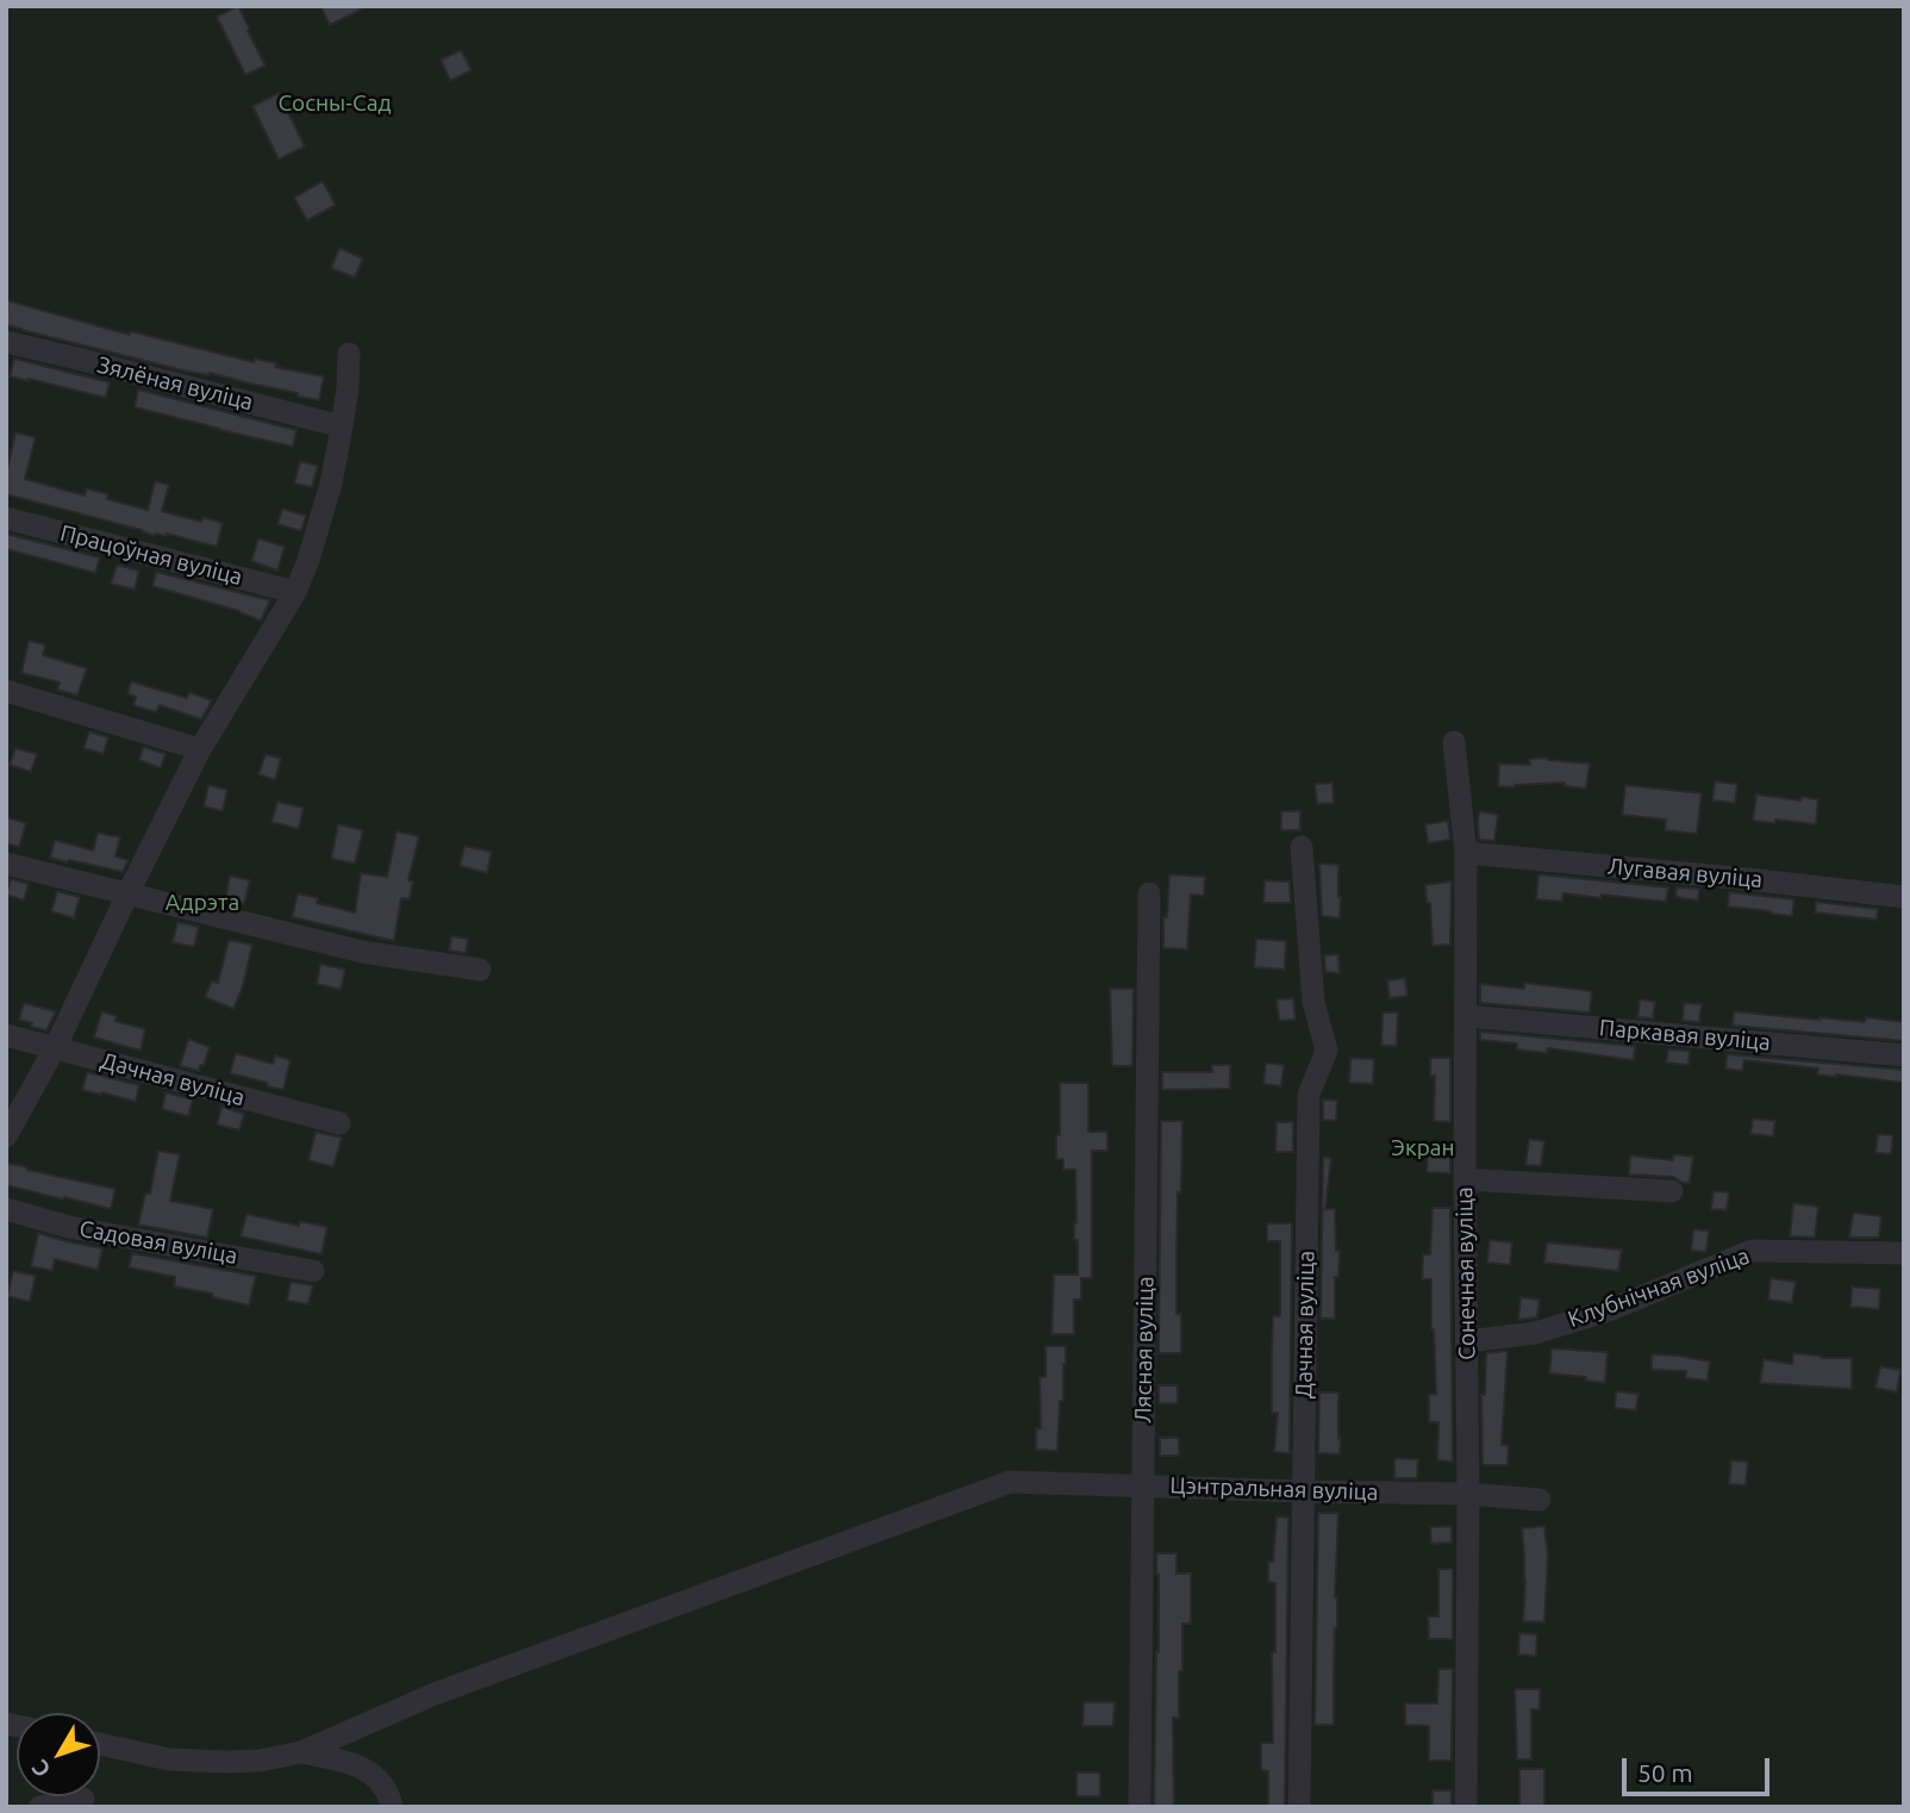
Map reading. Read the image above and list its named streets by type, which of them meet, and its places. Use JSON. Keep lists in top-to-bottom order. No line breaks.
{"streets":{"street":["Зялёная вуліца","Працоўная вуліца","Лугавая вуліца","Паркавая вуліца","Дачная вуліца","Садовая вуліца","Сонечная вуліца","Клубнічная вуліца","Лясная вуліца","Цэнтральная вуліца"]},"crossings":[["Лугавая вуліца","Сонечная вуліца"],["Паркавая вуліца","Сонечная вуліца"],["Дачная вуліца","Цэнтральная вуліца"],["Сонечная вуліца","Клубнічная вуліца"],["Сонечная вуліца","Цэнтральная вуліца"],["Лясная вуліца","Цэнтральная вуліца"]],"parks":["Сосны-Сад","Адрэта","Экран"],"scale_bar":"50 m","north":"bottom left"}
